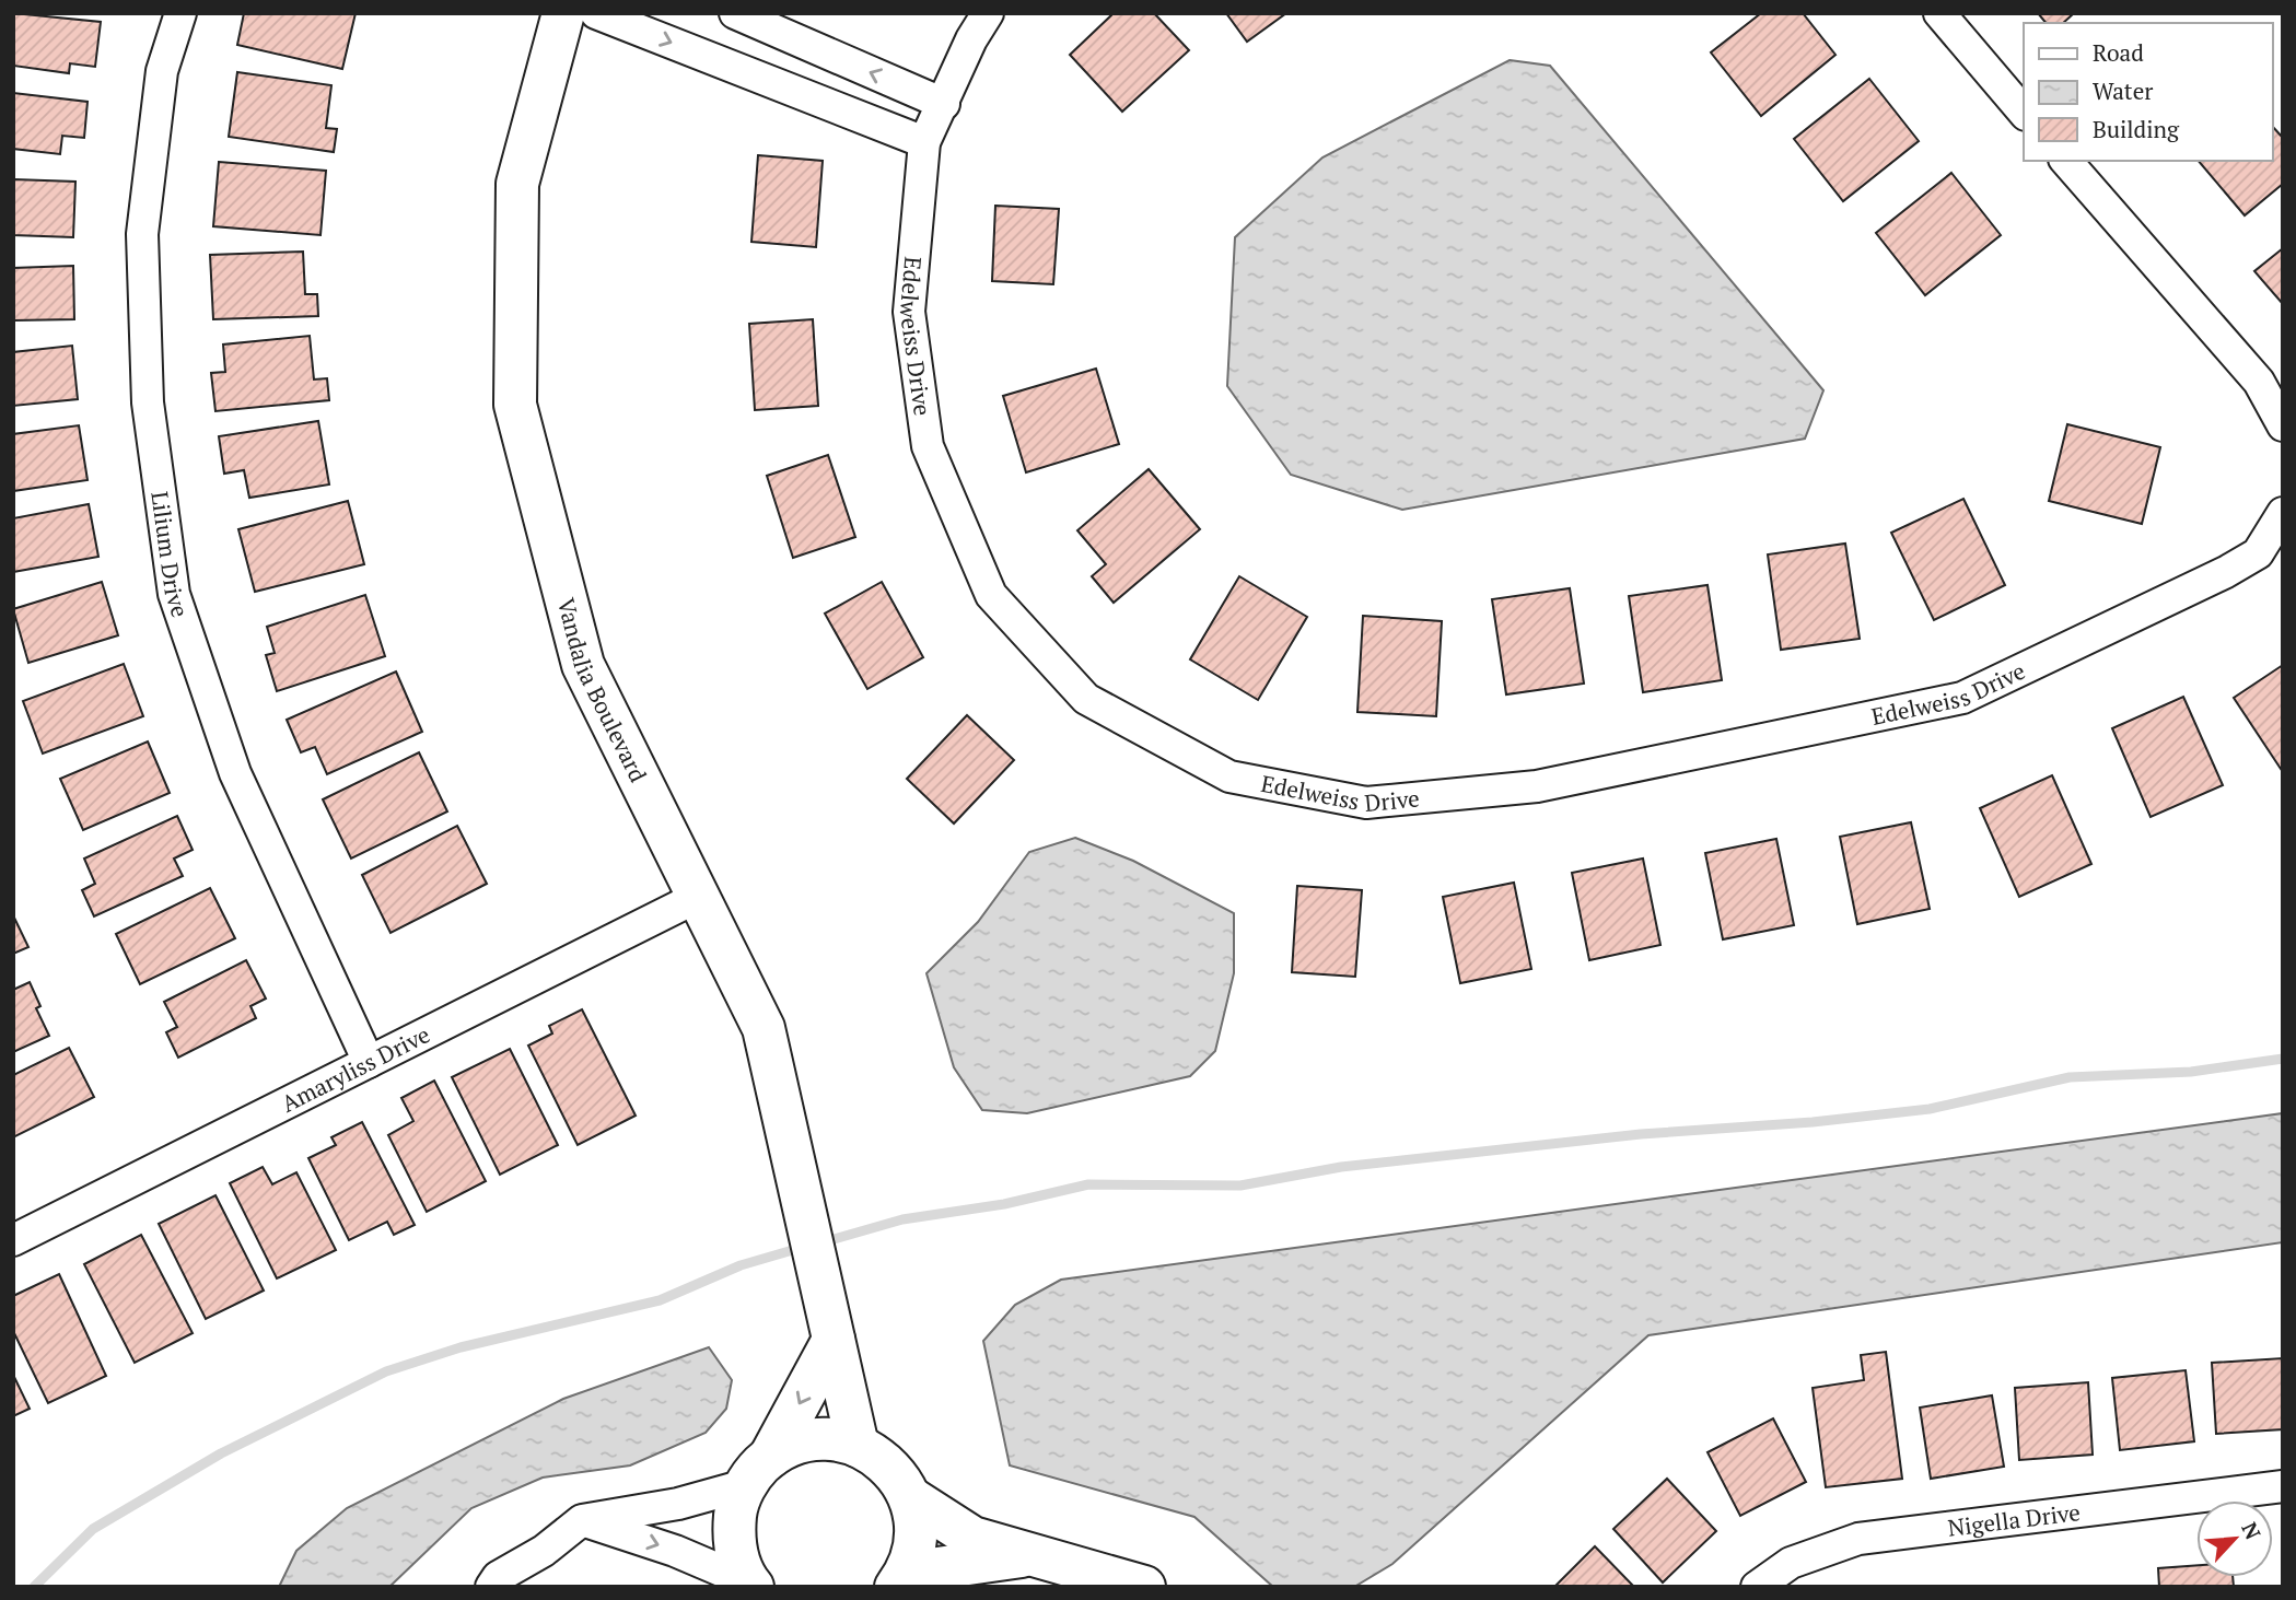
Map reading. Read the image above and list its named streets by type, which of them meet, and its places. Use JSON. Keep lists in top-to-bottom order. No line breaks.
{"streets":{"street":["Edelweiss Drive","Lilium Drive","Vandalia Boulevard","Amaryliss Drive","Nigella Drive"]},"crossings":[["Lilium Drive","Amaryliss Drive"],["Vandalia Boulevard","Amaryliss Drive"]],"legend":["Road","Water","Building"],"north":"top right"}
